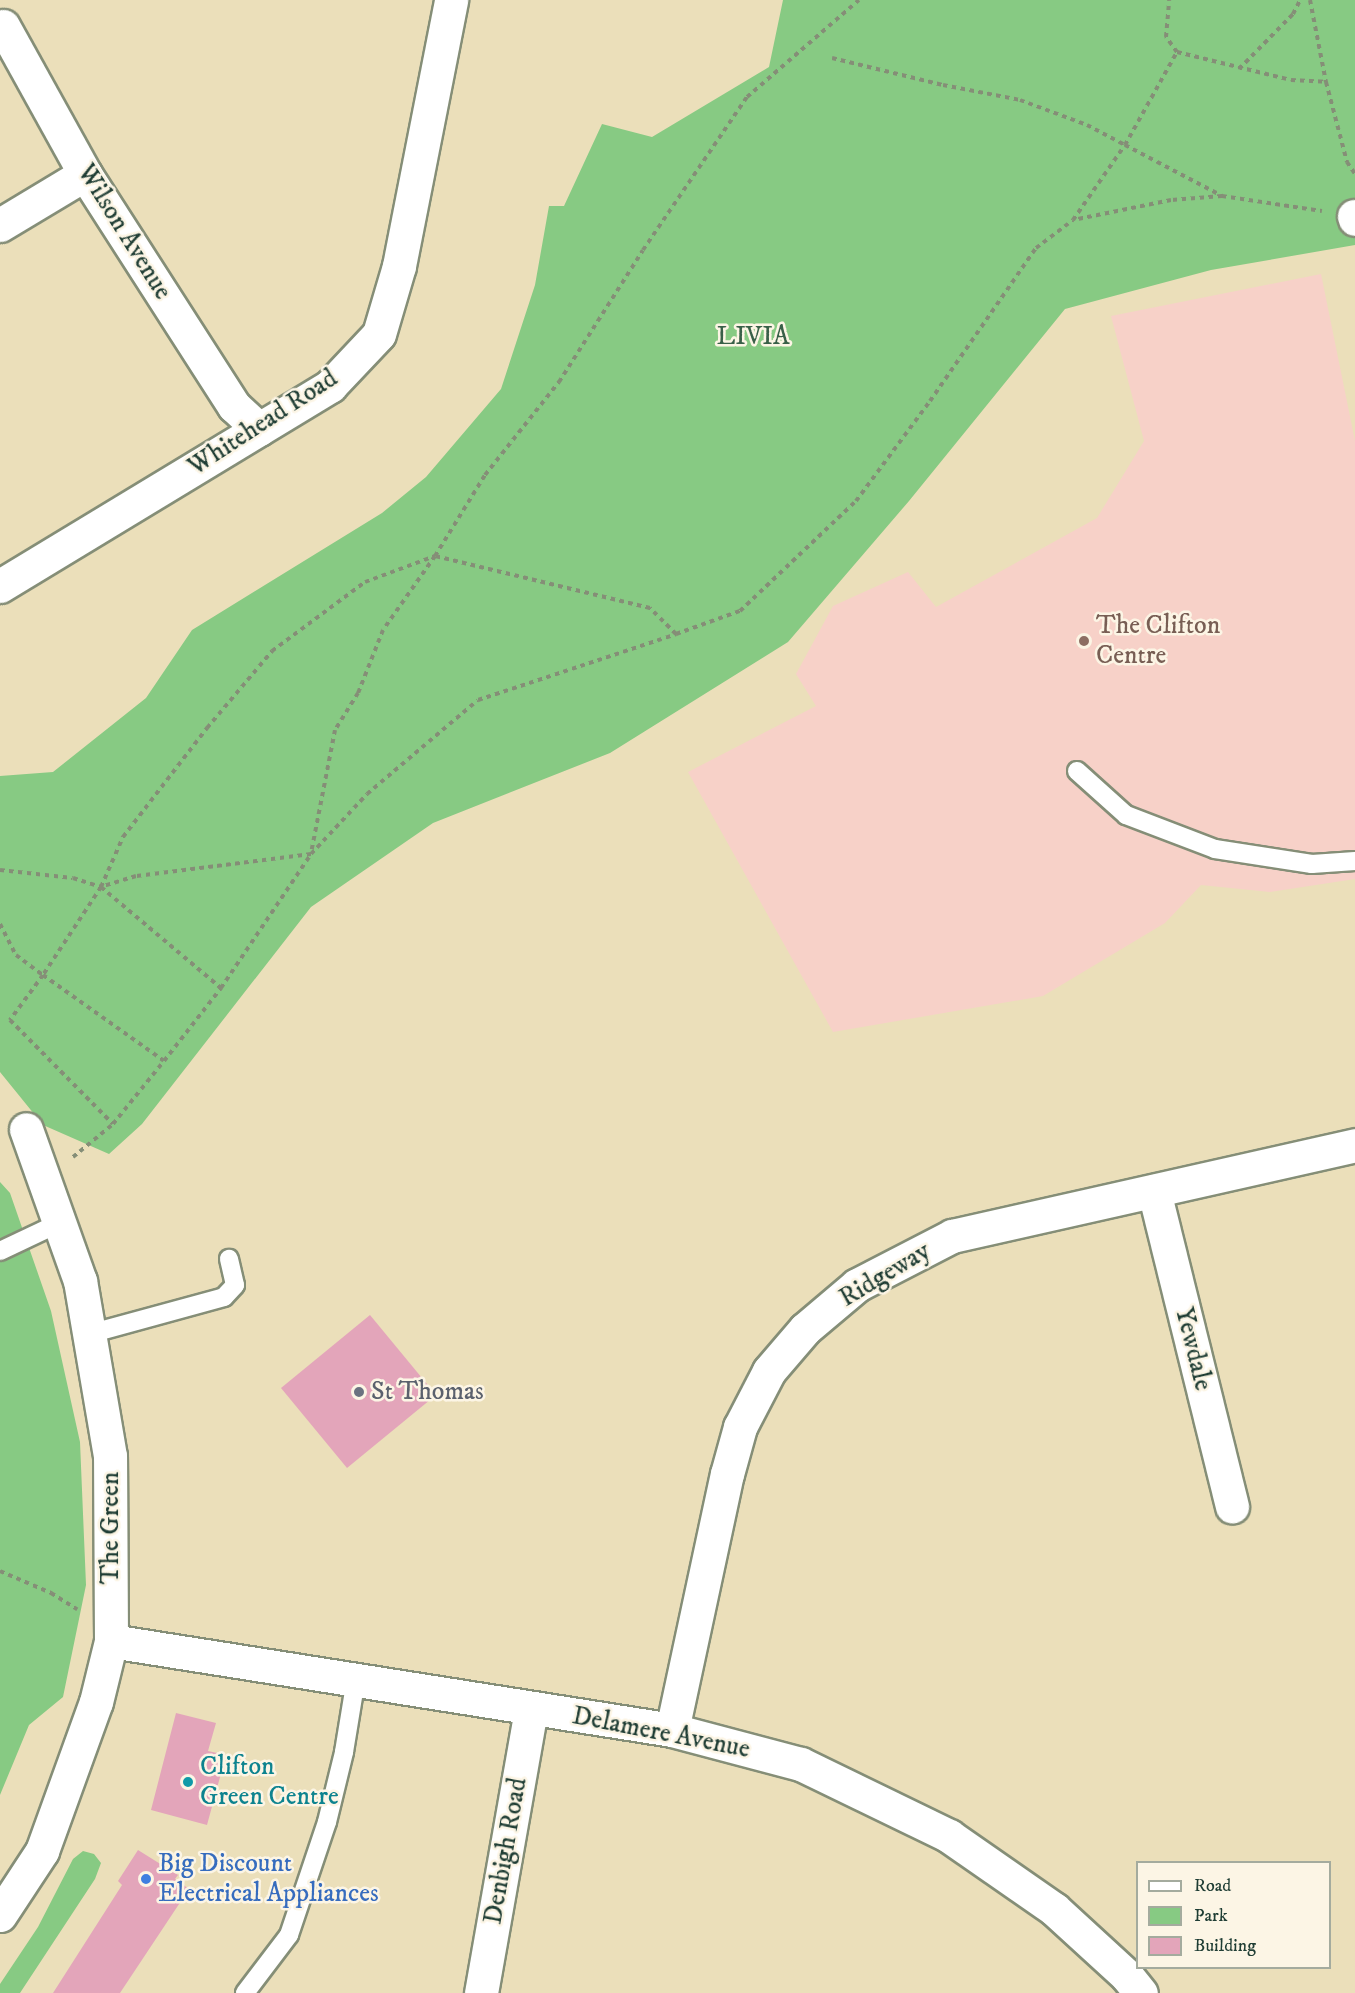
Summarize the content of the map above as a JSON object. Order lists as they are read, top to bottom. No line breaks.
{"streets":{"street":["Wilson Avenue","Whitehead Road","Ridgeway","Yewdale","The Green","Delamere Avenue","Denbigh Road"]},"crossings":[["Wilson Avenue","Whitehead Road"],["Ridgeway","Yewdale"],["Ridgeway","Delamere Avenue"],["The Green","Delamere Avenue"],["Delamere Avenue","Denbigh Road"]],"parks":["LIVIA"],"places":["The Clifton Centre","St Thomas","Clifton Green Centre","Big Discount Electrical Appliances"],"legend":["Road","Park","Building"]}
